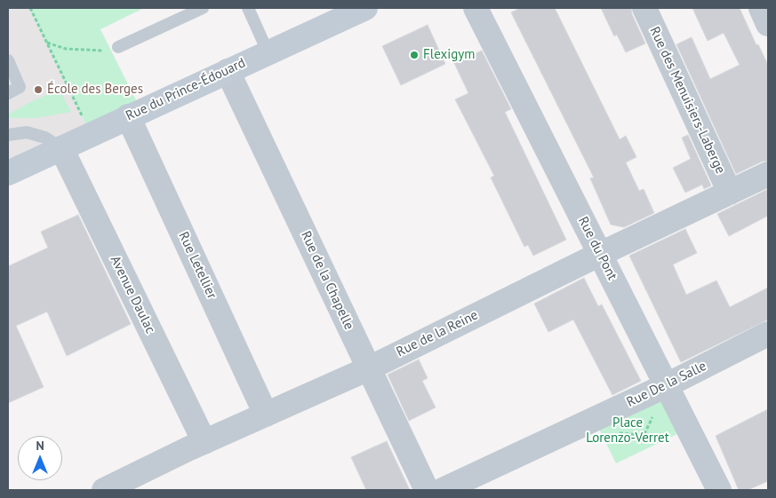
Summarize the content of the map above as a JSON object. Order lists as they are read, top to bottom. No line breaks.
{"streets":{"street":["Rue du Prince-Édouard","Rue des Menuisiers-Laberge","Rue du Pont","Rue Letellier","Rue de la Chapelle","Avenue Daulac","Rue de la Reine","Rue De la Salle"]},"crossings":[["Rue du Prince-Édouard","Rue Letellier"],["Rue du Prince-Édouard","Rue de la Chapelle"],["Rue du Prince-Édouard","Avenue Daulac"],["Rue des Menuisiers-Laberge","Rue de la Reine"],["Rue du Pont","Rue de la Reine"],["Rue du Pont","Rue De la Salle"],["Rue Letellier","Rue de la Reine"],["Rue de la Chapelle","Rue de la Reine"],["Avenue Daulac","Rue de la Reine"]],"parks":["Place Lorenzo-Verret"],"places":["Flexigym","École des Berges"],"north":"top"}
